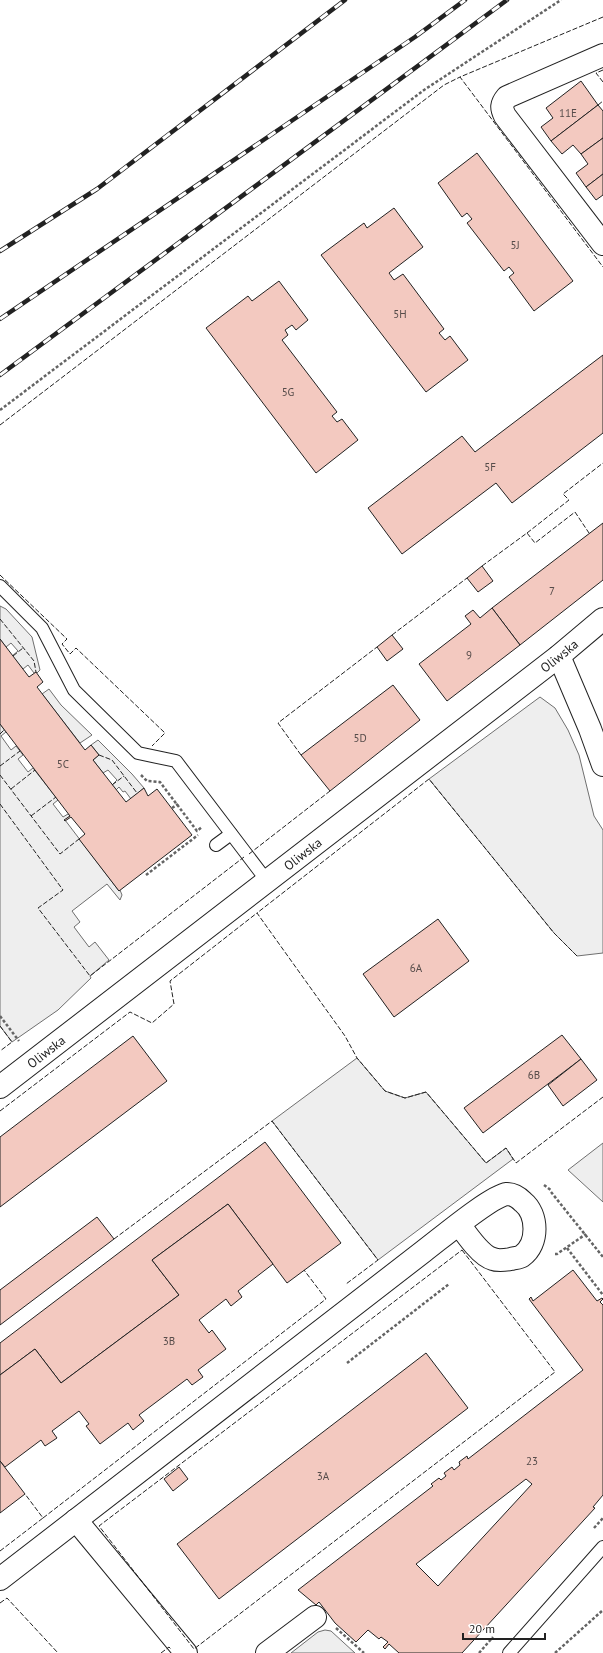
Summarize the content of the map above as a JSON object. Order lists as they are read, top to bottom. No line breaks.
{"streets":{"street":["Oliwska"]},"house_numbers":["11E","5J","5H","5G","5F","7","9","5D","5C","6A","6B","3B","23","3A"],"scale_bar":"20 m"}
